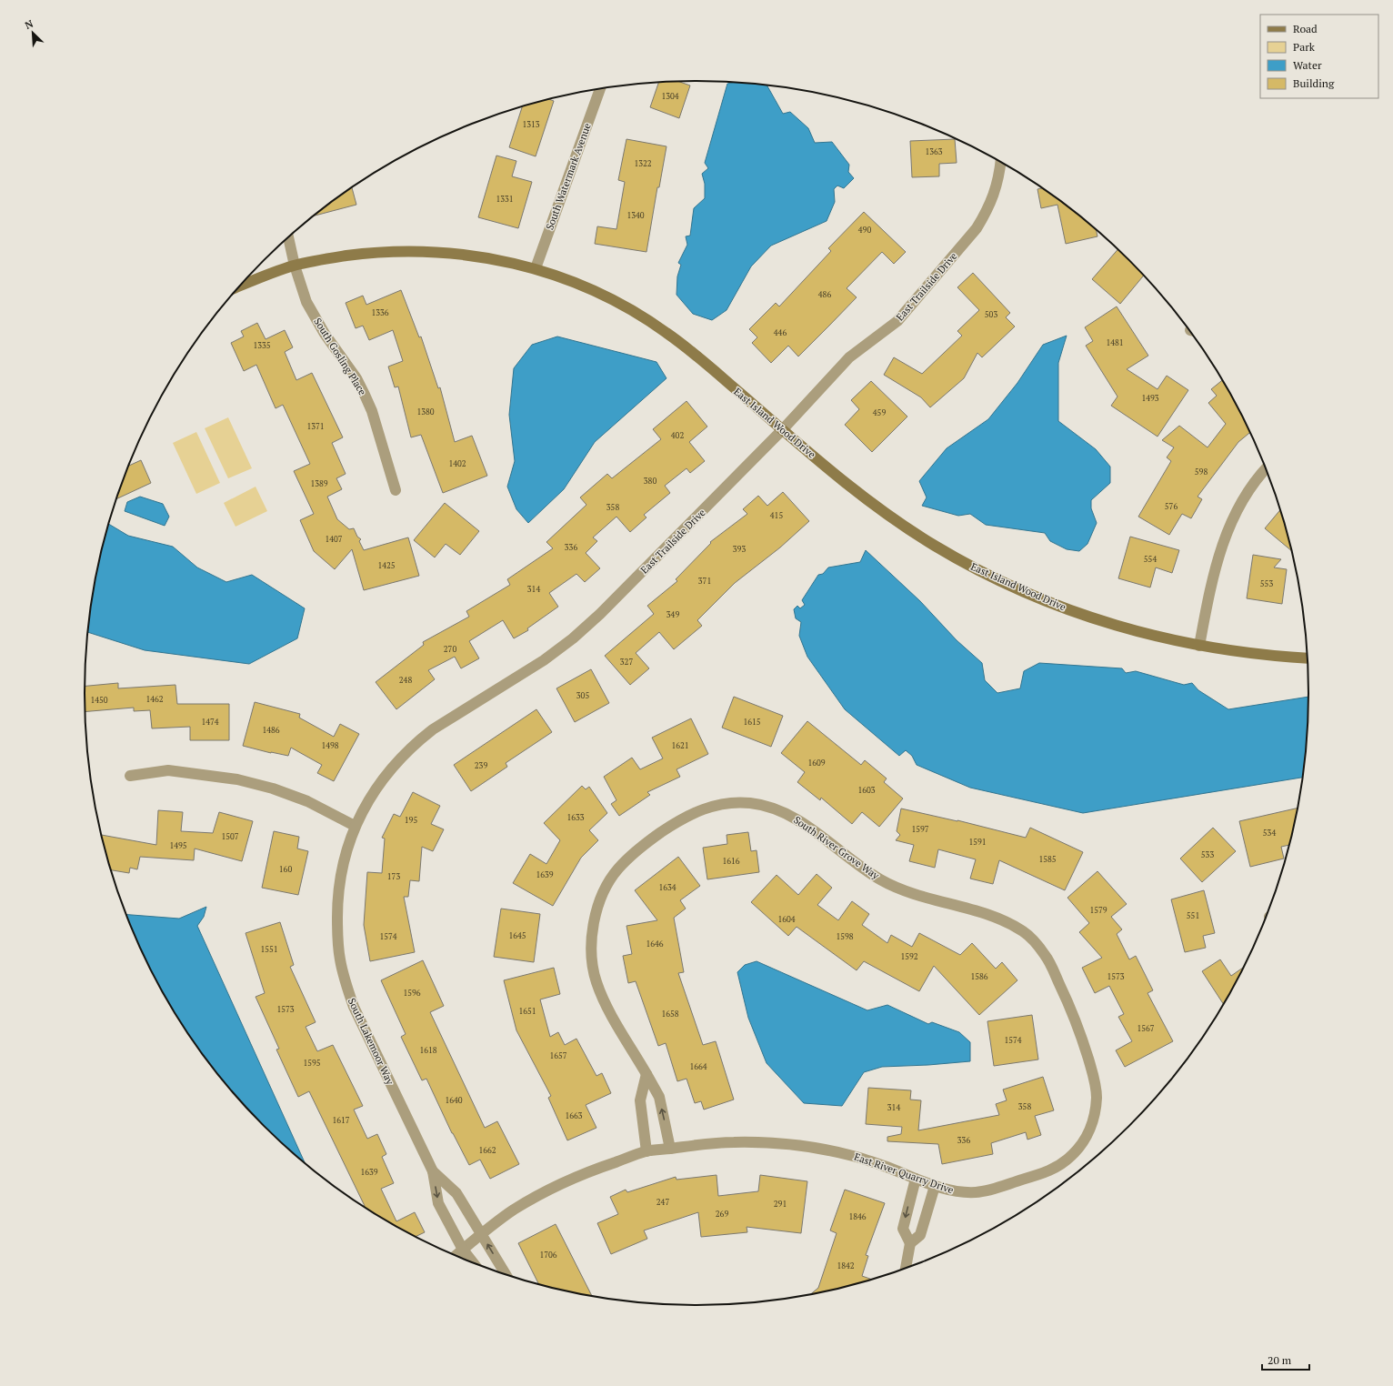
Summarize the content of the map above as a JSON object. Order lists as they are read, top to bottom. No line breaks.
{"streets":{"street":["South Watermark Avenue","East Trailside Drive","South Gosling Place","East Island Wood Drive","South River Grove Way","South Lakemoor Way","East River Quarry Drive"]},"crossings":[["South Watermark Avenue","East Island Wood Drive"],["East Trailside Drive","East Island Wood Drive"],["East Trailside Drive","South Lakemoor Way"],["South Gosling Place","East Island Wood Drive"],["South River Grove Way","East River Quarry Drive"],["South Lakemoor Way","East River Quarry Drive"]],"house_numbers":["1304","1313","1363","1322","1331","1340","490","486","1336","503","446","1481","1335","1493","1380","459","1371","402","1402","598","380","1389","576","358","415","1407","336","393","554","1425","371","553","314","349","270","327","248","305","1462","1450","1474","1615","1486","1498","1621","1609","239","1603","1633","195","1597","534","1507","1591","1495","533","1585","1616","160","1639","173","1634","1579","551","1604","1645","1574","1598","1646","1551","1592","1586","1573","1596","1573","1651","1658","1567","1574","1618","1657","1595","1664","1640","358","314","1663","1617","336","1662","1639","247","291","269","1846","1706","1842"],"legend":["Road","Park","Water","Building"],"scale_bar":"20 m","north":"top left"}
